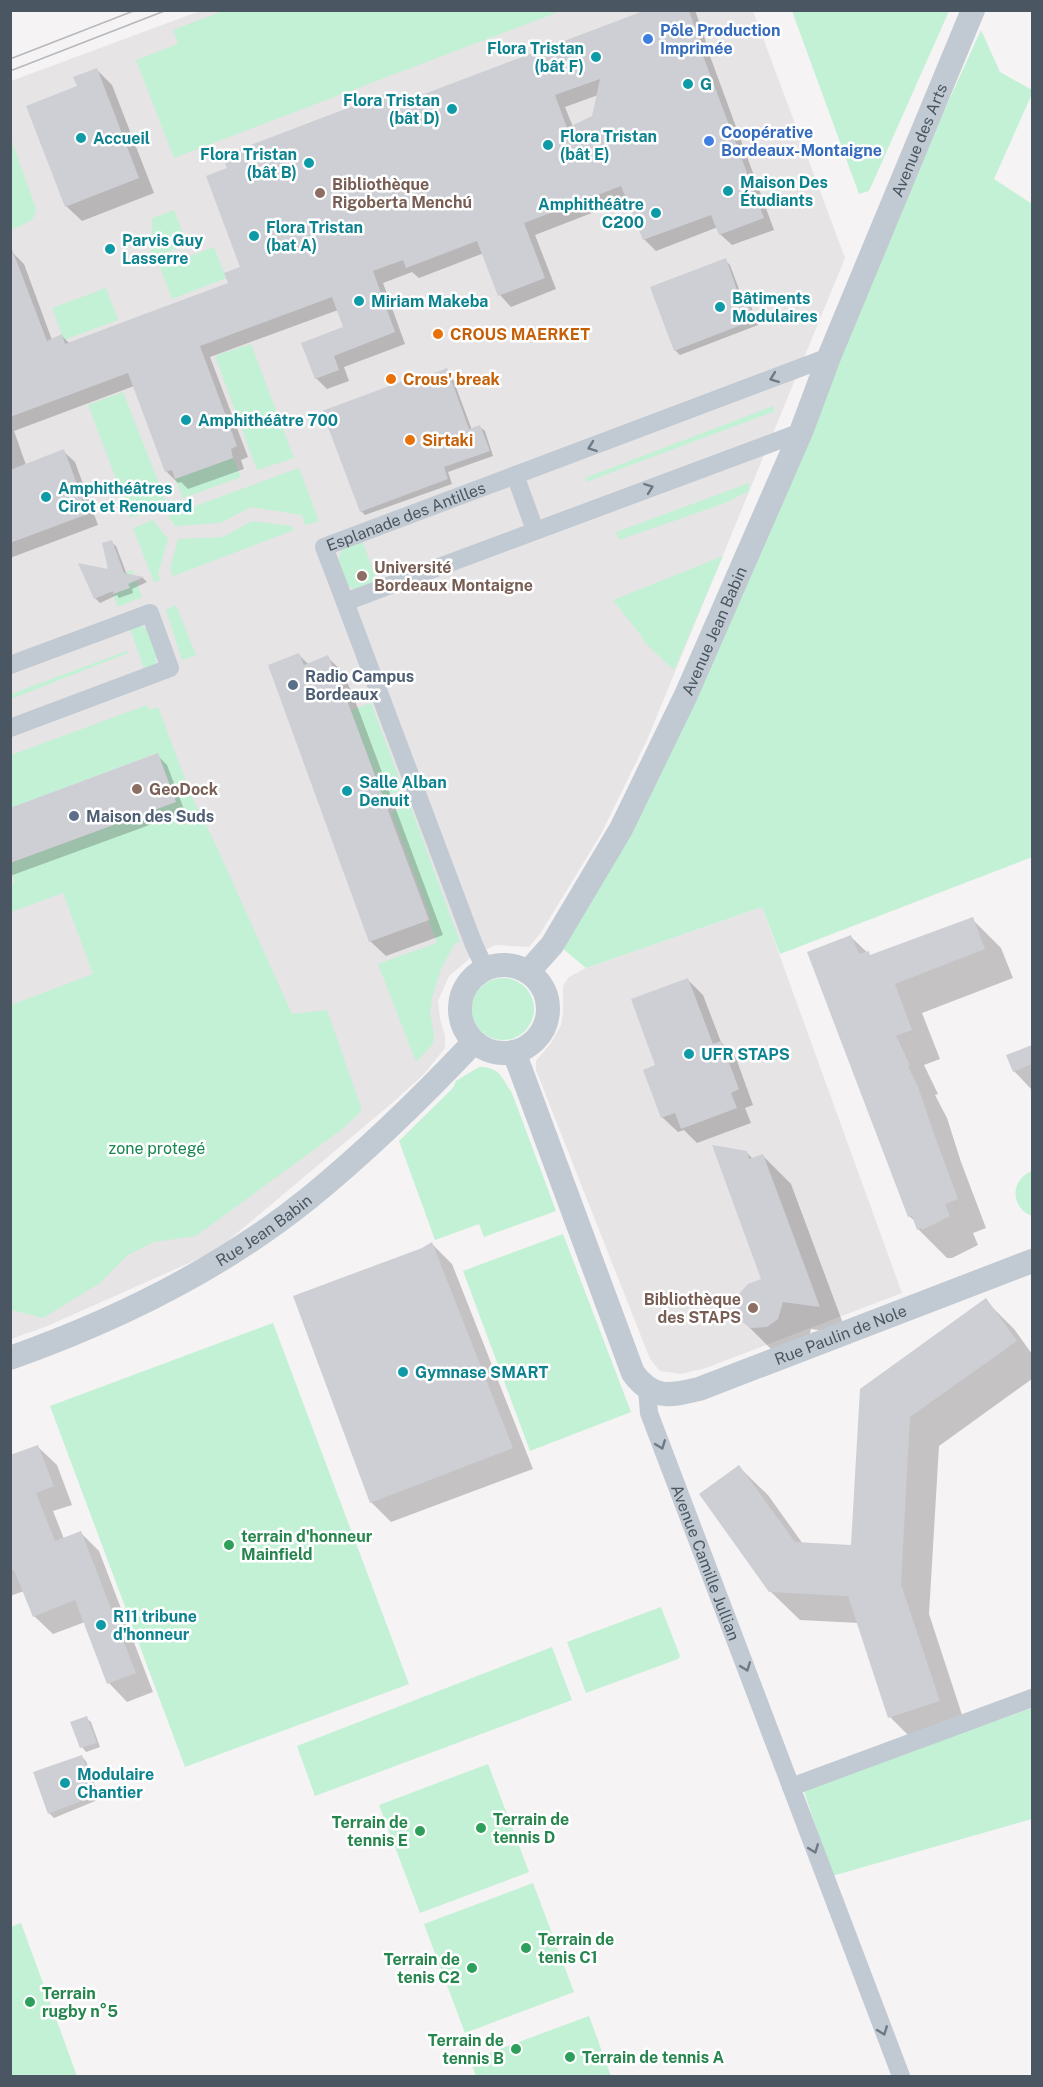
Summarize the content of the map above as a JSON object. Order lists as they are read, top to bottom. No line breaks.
{"streets":{"street":["Avenue des Arts","Esplanade des Antilles","Avenue Jean Babin","Rue Jean Babin","Rue Paulin de Nole","Avenue Camille Jullian"]},"crossings":[["Avenue des Arts","Avenue Jean Babin"],["Esplanade des Antilles","Avenue Jean Babin"],["Avenue Jean Babin","Rue Jean Babin"],["Avenue Jean Babin","Avenue Camille Jullian"],["Rue Jean Babin","Avenue Camille Jullian"],["Rue Paulin de Nole","Avenue Camille Jullian"]],"one_way":["Avenue Camille Jullian"],"parks":["zone protegé"],"places":["Pôle Production Imprimée","Flora Tristan (bât F)","G","Flora Tristan (bât D)","Accueil","Coopérative Bordeaux-Montaigne","Flora Tristan (bât E)","Flora Tristan (bât B)","Maison Des Étudiants","Bibliothèque Rigoberta Menchú","Amphithéâtre C200","Flora Tristan (bat A)","Parvis Guy Lasserre","Miriam Makeba","Bâtiments Modulaires","CROUS MAERKET","Crous' break","Amphithéâtre 700","Sirtaki","Amphithéâtres Cirot et Renouard","Université Bordeaux Montaigne","Radio Campus Bordeaux","GeoDock","Salle Alban Denuit","Maison des Suds","UFR STAPS","Bibliothèque des STAPS","Gymnase SMART","terrain d'honneur Mainfield","R11 tribune d'honneur","Modulaire Chantier","Terrain de tennis D","Terrain de tennis E","Terrain de tenis C1","Terrain de tenis C2","Terrain rugby n°5","Terrain de tennis B","Terrain de tennis A"]}
